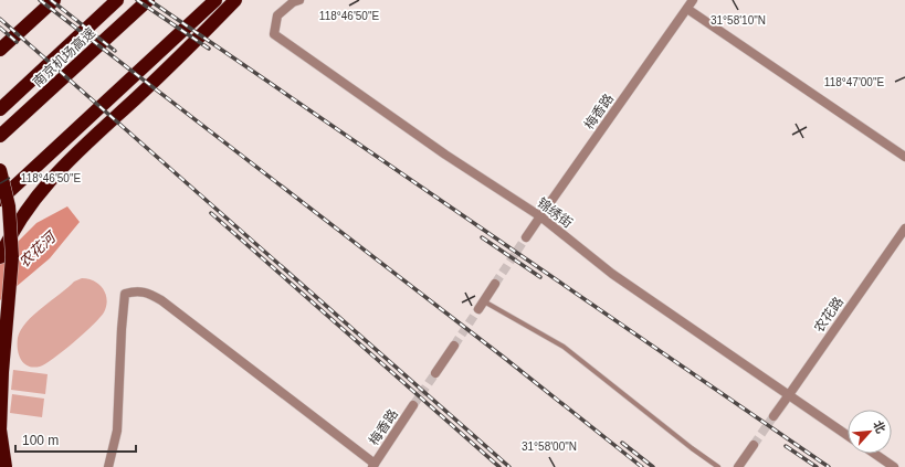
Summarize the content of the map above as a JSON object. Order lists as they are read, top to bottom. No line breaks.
{"streets":{"highway":["南京机场高速"],"street":["梅香路","锦绣街","农花路"]},"crossings":[["梅香路","锦绣街"],["锦绣街","农花路"]],"water":["农花河"],"scale_bar":"100 m","north":"top right","coordinates":["118°46'50\"E","31°58'10\"N","118°47'00\"E","31°58'00\"N"]}
